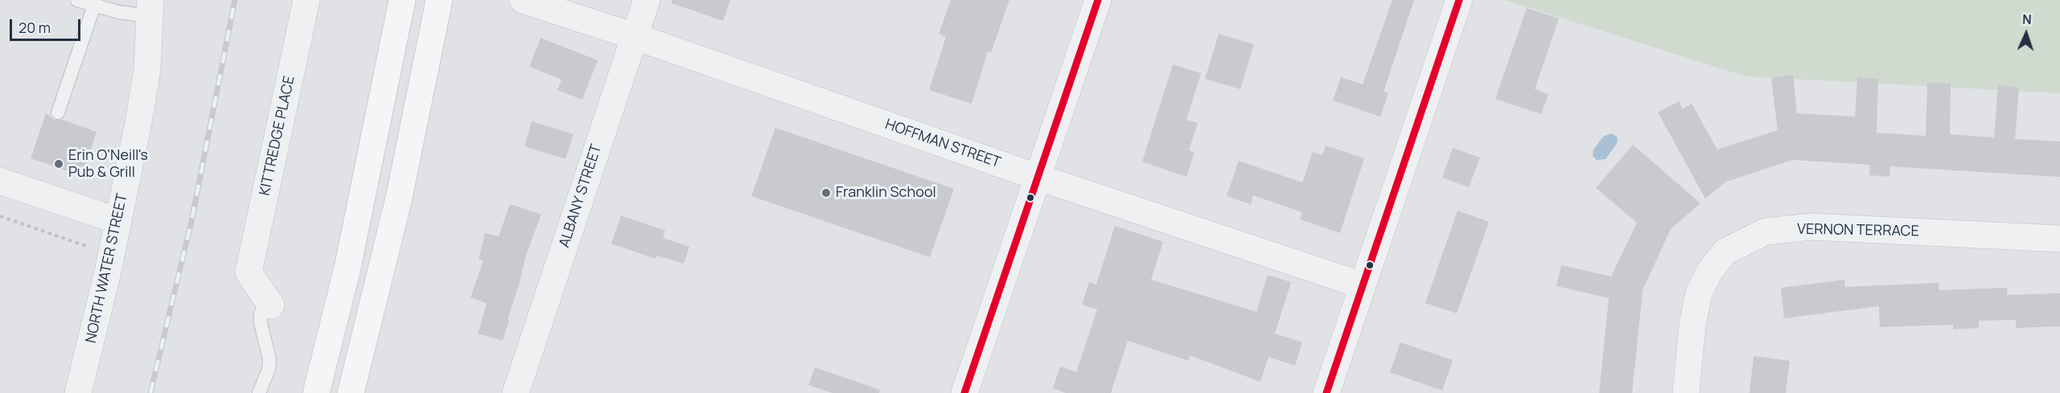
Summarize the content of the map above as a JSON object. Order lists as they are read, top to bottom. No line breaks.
{"streets":{"street":["KITTREDGE PLACE","HOFFMAN STREET","ALBANY STREET","VERNON TERRACE","NORTH WATER STREET"]},"crossings":[["HOFFMAN STREET","ALBANY STREET"]],"places":["Erin O'Neill's Pub & Grill","Franklin School"],"scale_bar":"20 m","north":"top"}
